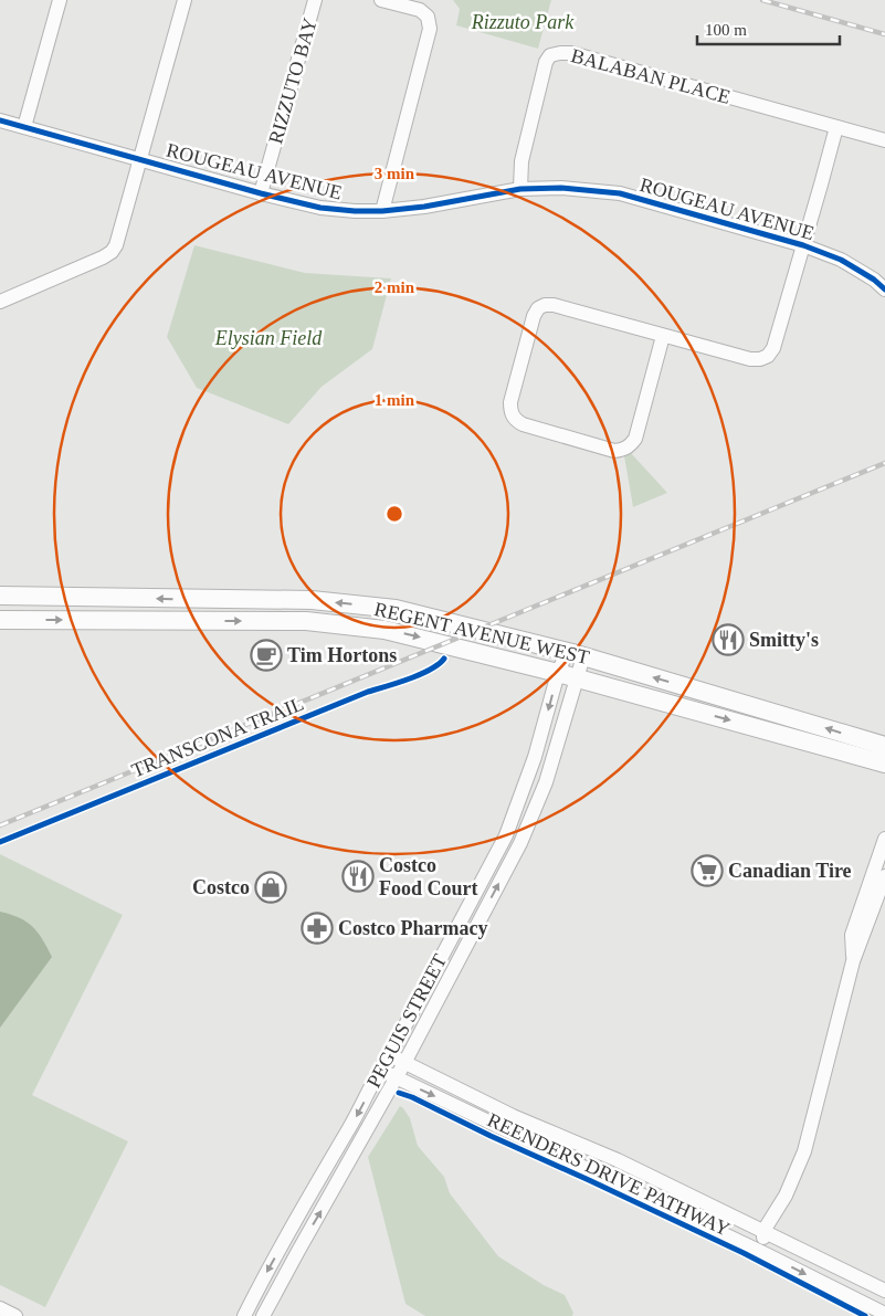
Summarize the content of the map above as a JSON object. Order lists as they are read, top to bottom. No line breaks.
{"streets":{"main road":["REGENT AVENUE WEST"],"street":["BALABAN PLACE","RIZZUTO BAY","ROUGEAU AVENUE","PEGUIS STREET"],"cycle path":["TRANSCONA TRAIL","REENDERS DRIVE PATHWAY"]},"crossings":[["BALABAN PLACE","ROUGEAU AVENUE"],["RIZZUTO BAY","ROUGEAU AVENUE"],["REGENT AVENUE WEST","PEGUIS STREET"]],"parks":["Rizzuto Park","Elysian Field"],"places":{"restaurant":["Smitty's","Costco Food Court"],"cafe":["Tim Hortons"],"supermarket":["Canadian Tire"],"shop":["Costco"],"pharmacy":["Costco Pharmacy"]},"scale_bar":"100 m","rings":["3 min","2 min","1 min"]}
